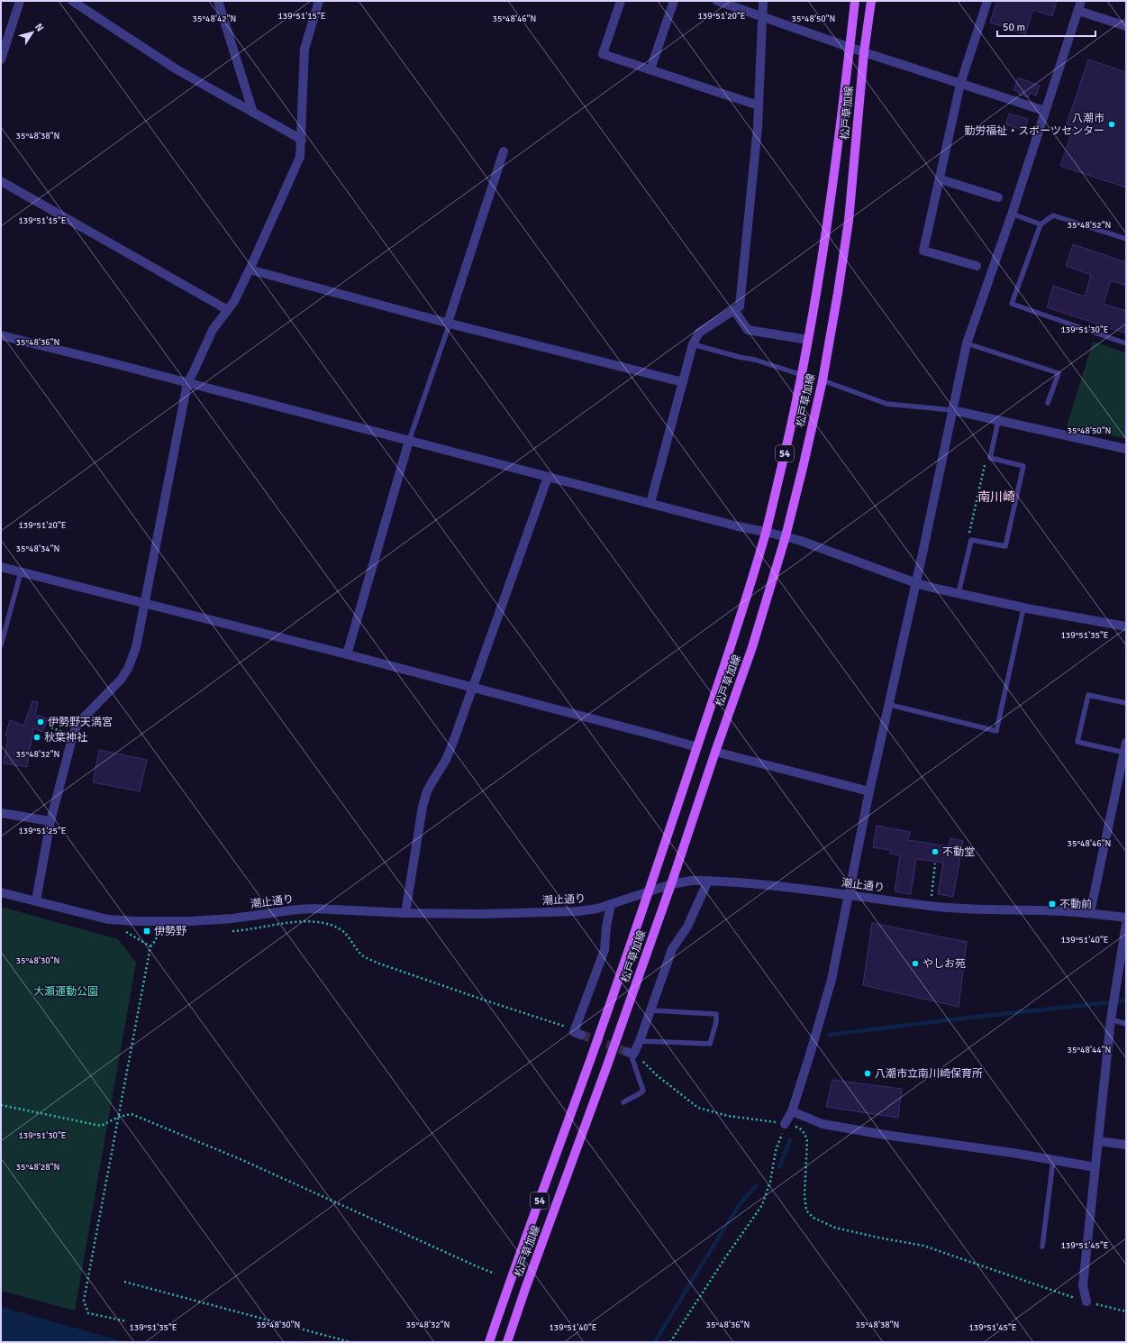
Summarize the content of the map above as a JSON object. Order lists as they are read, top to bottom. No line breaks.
{"streets":{"main road":["松戸草加線","54"],"street":["潮止通り"]},"crossings":[["松戸草加線","潮止通り"]],"districts":["南川崎"],"parks":["大瀬運動公園"],"places":{"other":["八潮市 勤労福祉・スポーツセンター","伊勢野天満宮","秋葉神社","不動堂","やしお苑","八潮市立南川崎保育所"],"transit":["不動前","伊勢野"]},"scale_bar":"50 m","north":"top right","coordinates":["139°51'15\"E","139°51'20\"E","35°48'42\"N","35°48'46\"N","35°48'50\"N","35°48'38\"N","35°48'52\"N","139°51'30\"E","35°48'36\"N","35°48'34\"N","139°51'35\"E","35°48'32\"N","139°51'25\"E","139°51'40\"E","35°48'30\"N","35°48'44\"N","35°48'28\"N","139°51'45\"E"]}
